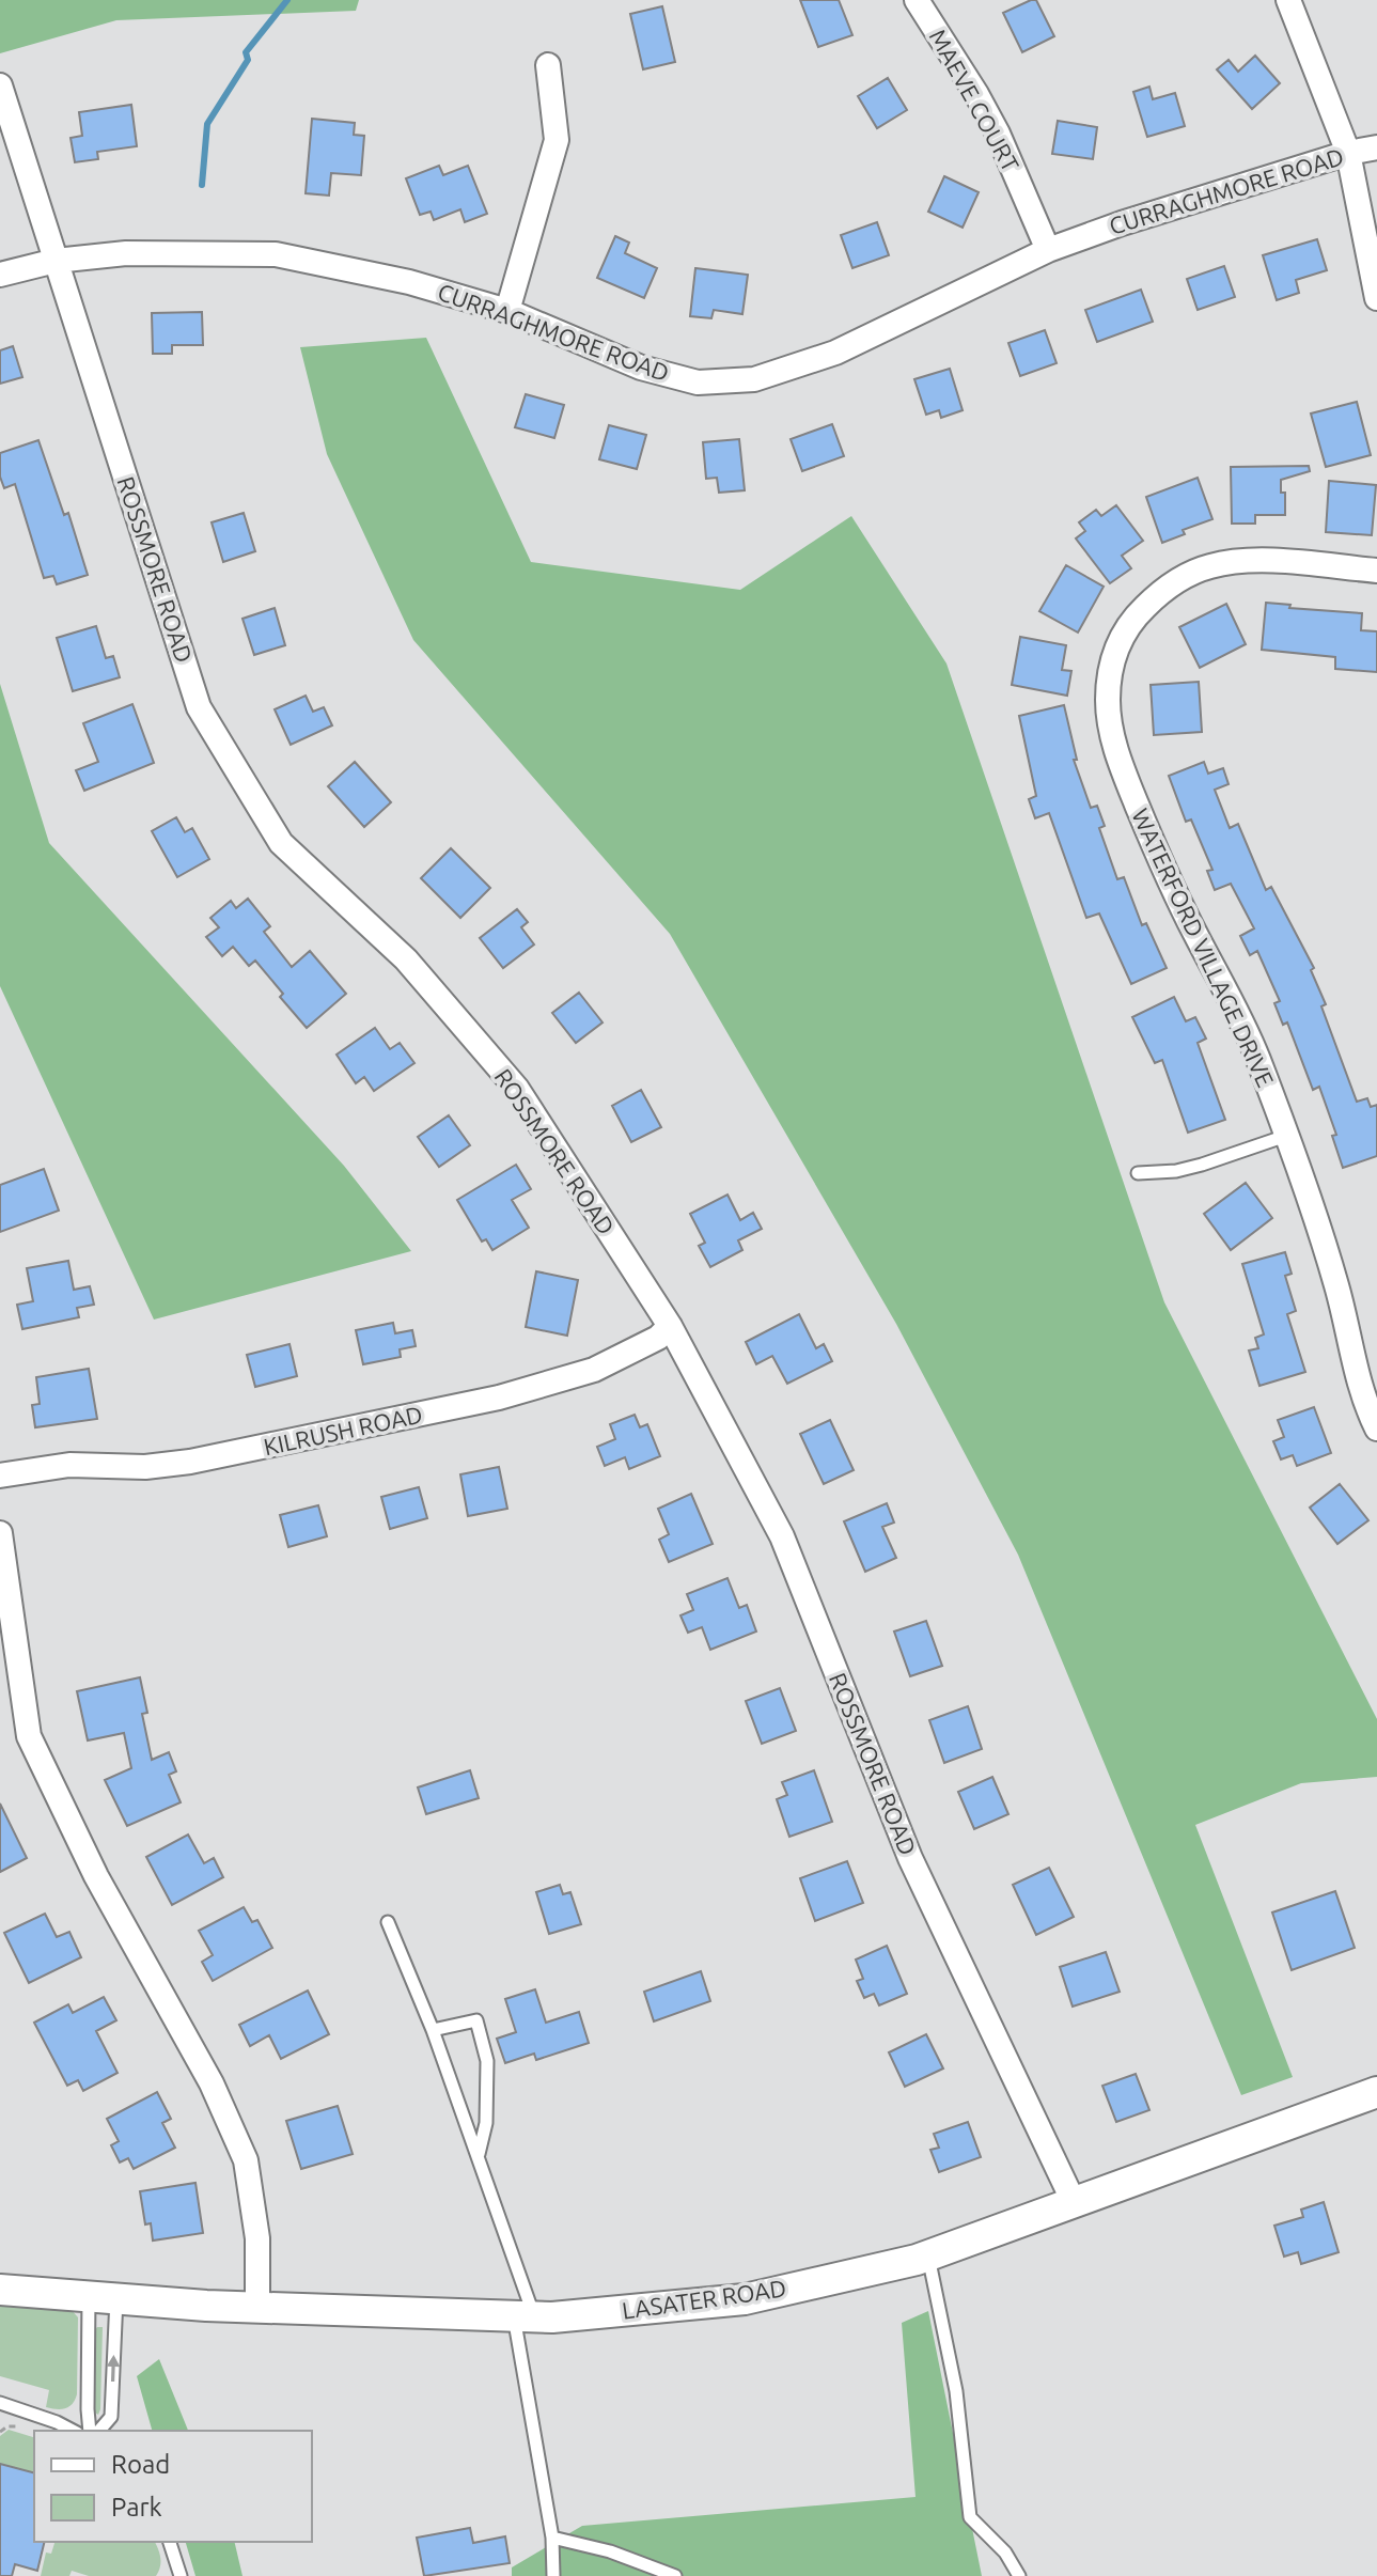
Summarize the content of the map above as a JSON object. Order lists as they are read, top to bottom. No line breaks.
{"streets":{"street":["MAEVE COURT","CURRAGHMORE ROAD","ROSSMORE ROAD","WATERFORD VILLAGE DRIVE","KILRUSH ROAD","LASATER ROAD"]},"crossings":[["MAEVE COURT","CURRAGHMORE ROAD"],["CURRAGHMORE ROAD","ROSSMORE ROAD"],["ROSSMORE ROAD","KILRUSH ROAD"],["ROSSMORE ROAD","LASATER ROAD"]],"legend":["Road","Park"]}
